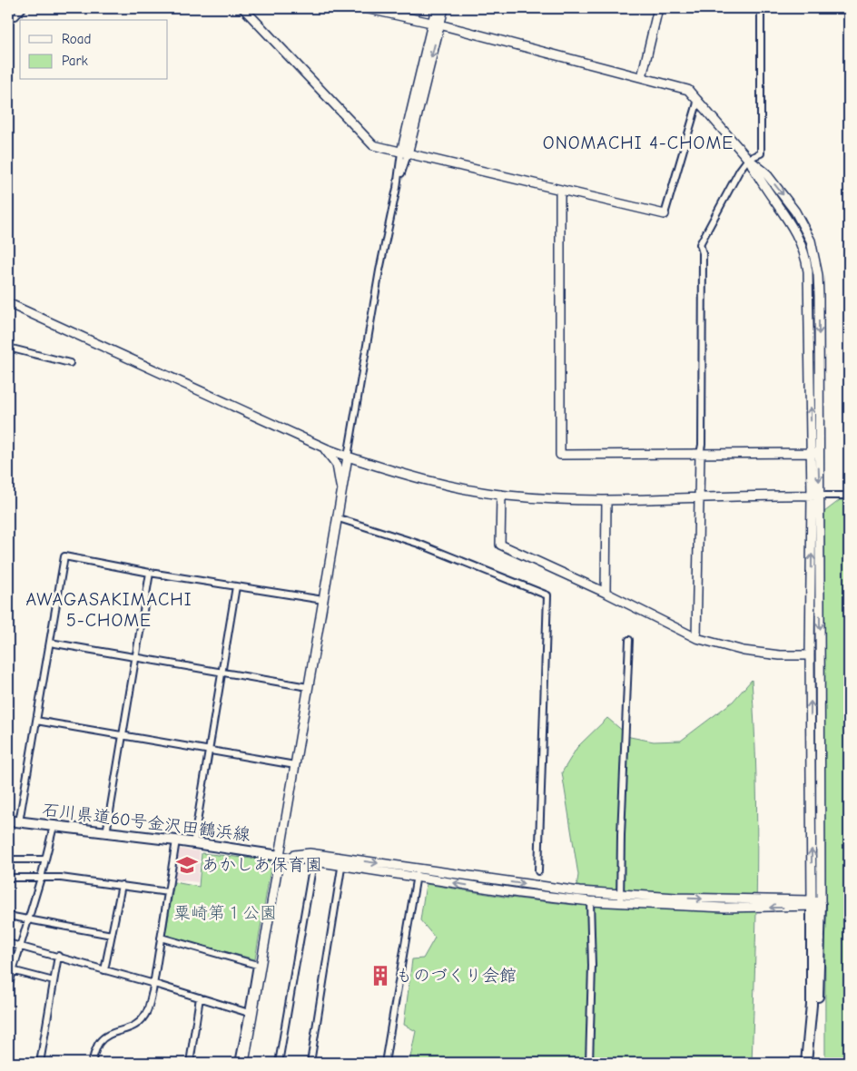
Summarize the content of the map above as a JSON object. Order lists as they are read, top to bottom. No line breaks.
{"streets":{"main road":["石川県道60号金沢田鶴浜線"]},"districts":["ONOMACHI 4-CHOME","AWAGASAKIMACHI 5-CHOME"],"parks":["粟崎第１公園"],"places":{"school or university":["あかしあ保育園"],"building":["ものづくり会館"]},"legend":["Road","Park"]}
